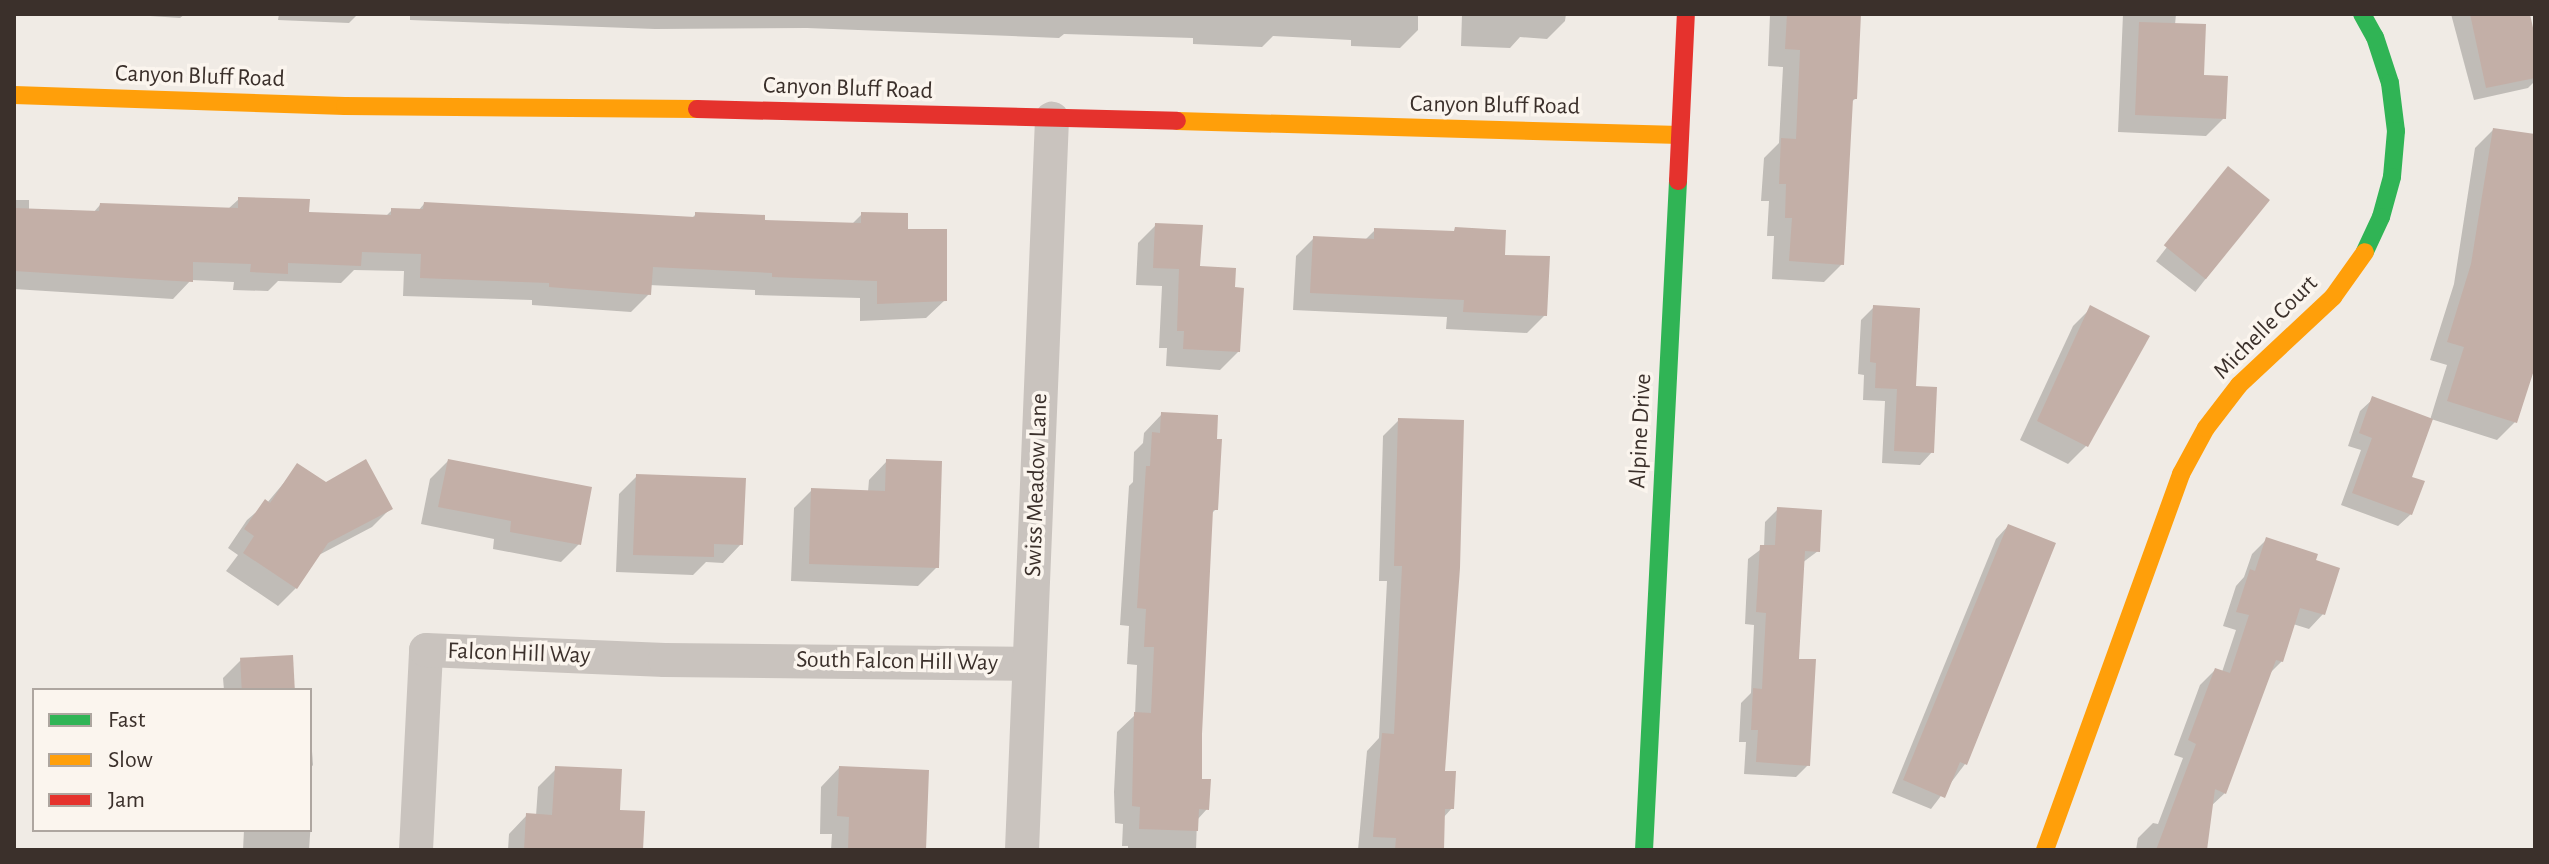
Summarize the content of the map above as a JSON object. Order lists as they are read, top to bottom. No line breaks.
{"streets":{"street":["Canyon Bluff Road","Michelle Court","Alpine Drive","Swiss Meadow Lane","Falcon Hill Way","South Falcon Hill Way"]},"crossings":[["Canyon Bluff Road","Alpine Drive"],["Canyon Bluff Road","Swiss Meadow Lane"],["Swiss Meadow Lane","South Falcon Hill Way"],["Falcon Hill Way","South Falcon Hill Way"]],"legend":["Fast","Slow","Jam"]}
